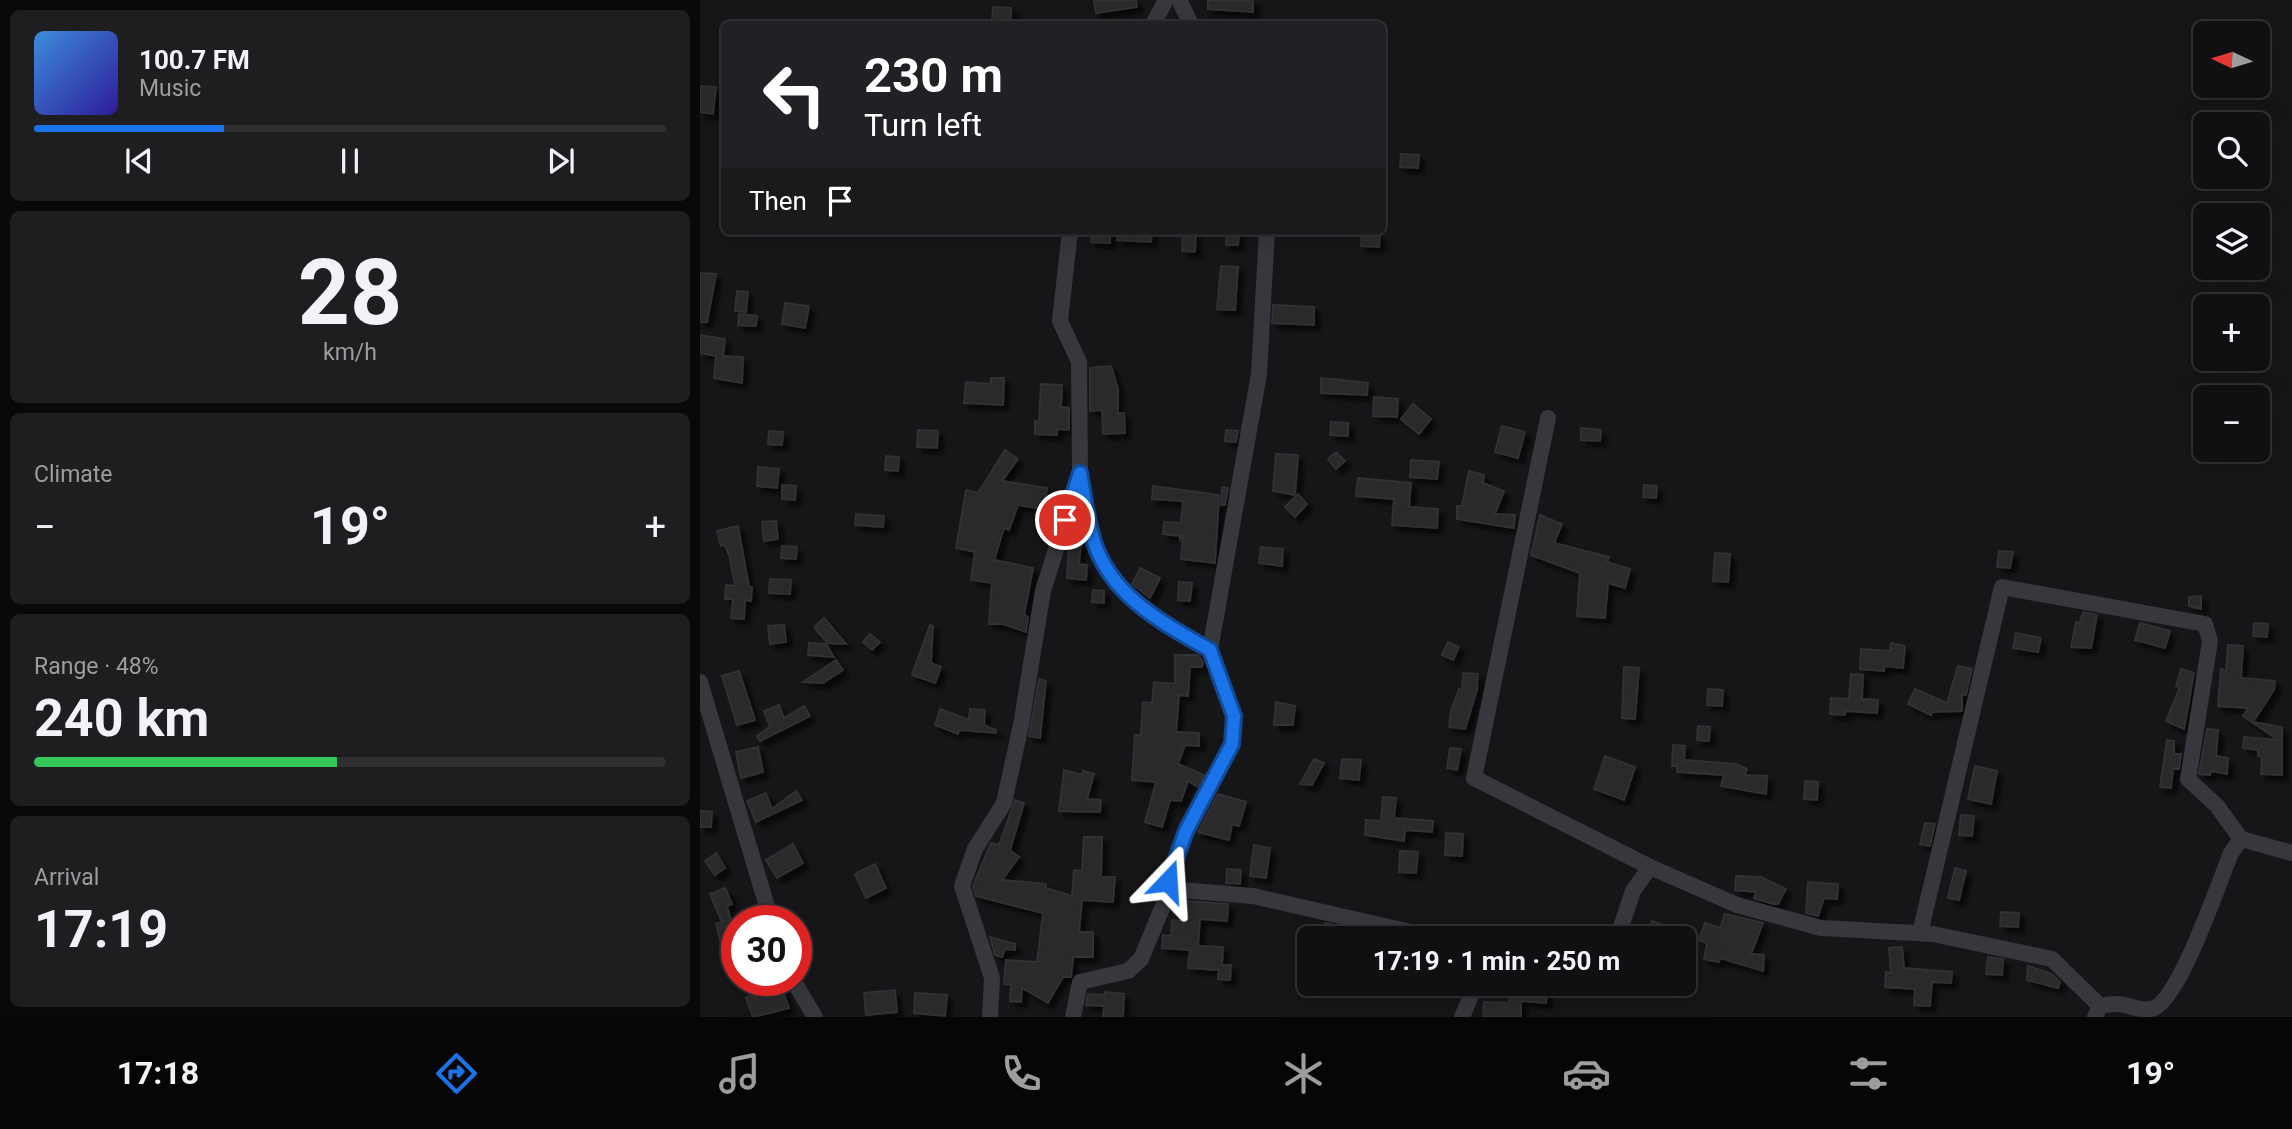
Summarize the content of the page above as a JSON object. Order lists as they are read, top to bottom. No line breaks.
{"north":"left","page":{"map_buttons":["+","−"],"turn":["230 m","Turn left"],"song":["100.7 FM","Music"],"then":"Then","tile":[["28","km/h"],"Climate",["Range · 48%","240 km"],["Arrival","17:19"]],"heat":["−","19°","+"],"limit":"30","trip":"17:19 · 1 min · 250 m","tabs":["17:18","19°"]}}
